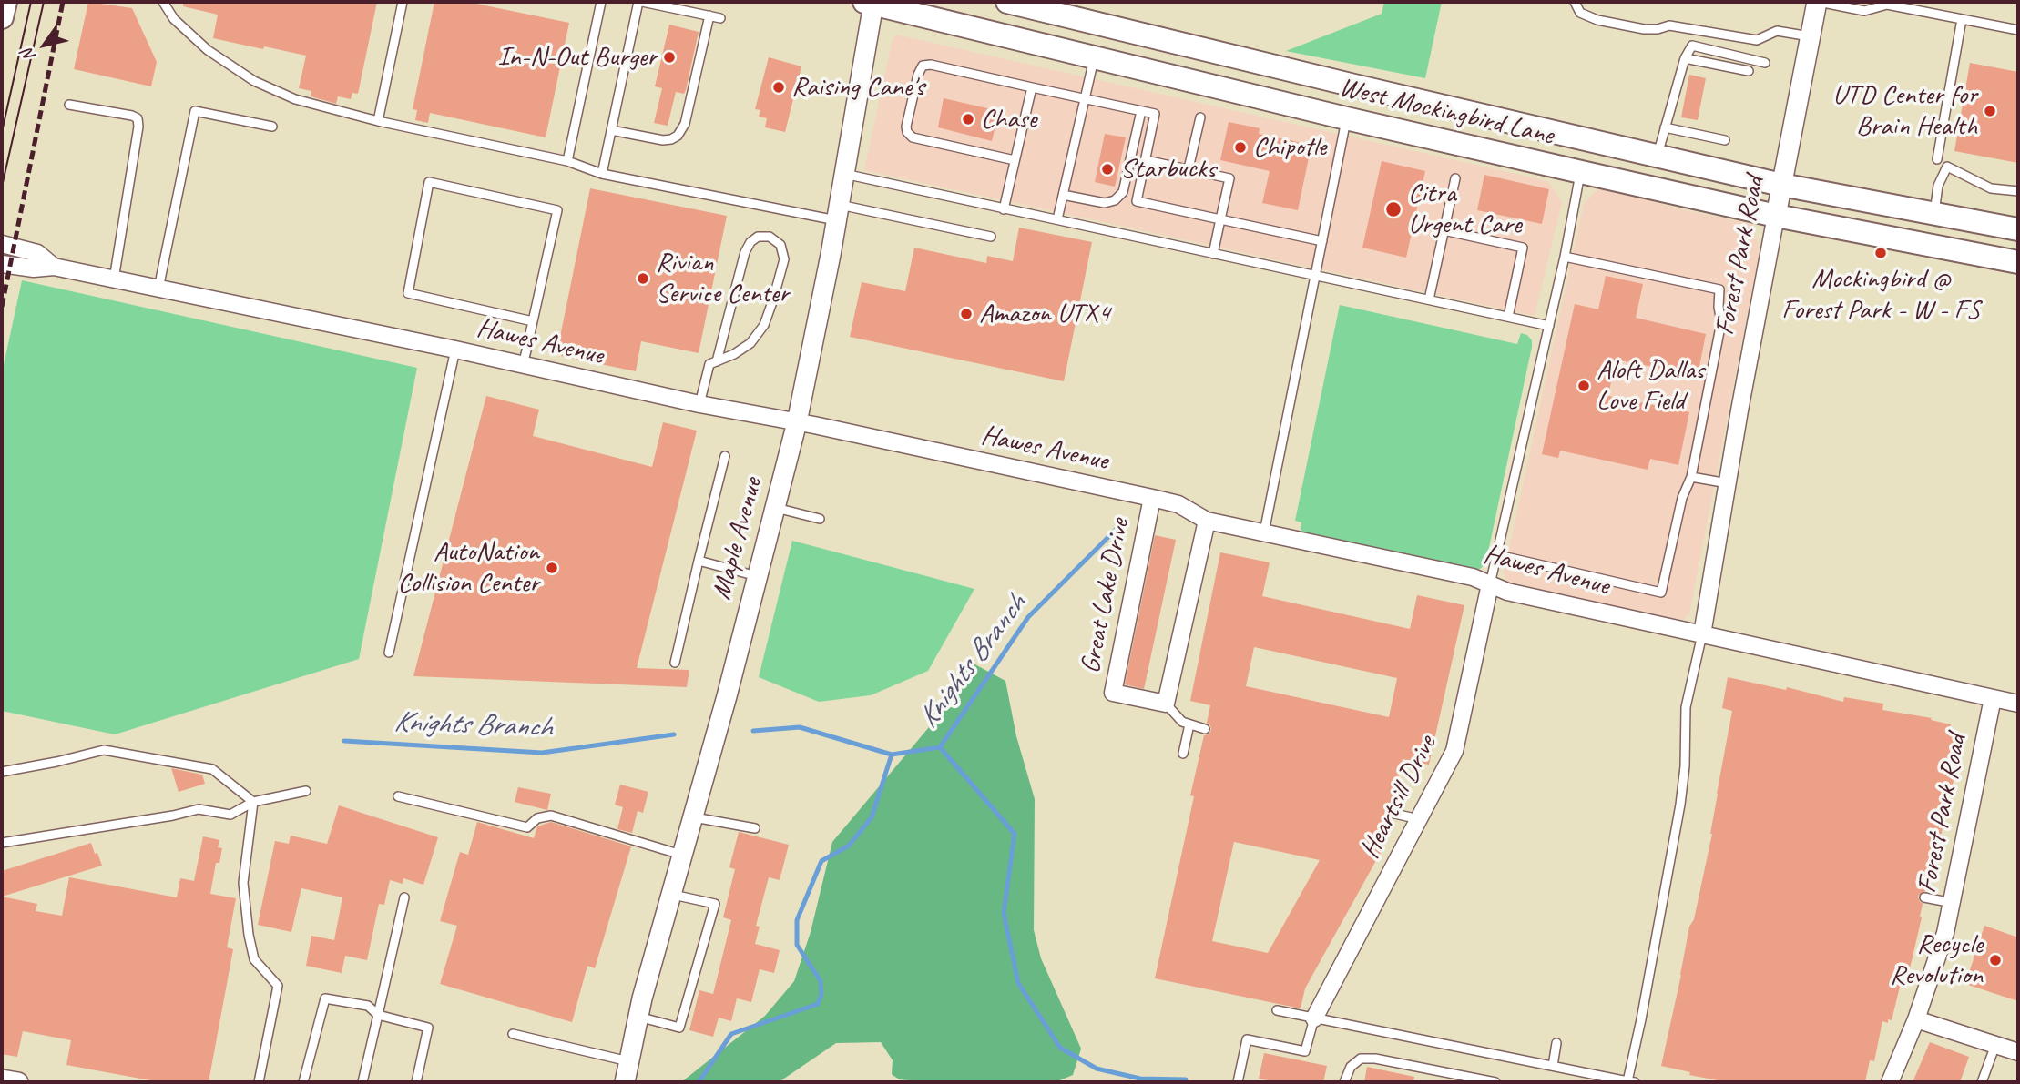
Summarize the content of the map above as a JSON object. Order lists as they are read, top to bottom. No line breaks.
{"streets":{"main road":["West Mockingbird Lane"],"street":["Forest Park Road","Hawes Avenue","Maple Avenue","Great Lake Drive","Heartsill Drive"]},"crossings":[["West Mockingbird Lane","Forest Park Road"],["West Mockingbird Lane","Maple Avenue"],["Forest Park Road","Hawes Avenue"],["Hawes Avenue","Maple Avenue"],["Hawes Avenue","Great Lake Drive"],["Hawes Avenue","Heartsill Drive"]],"water":["Knights Branch"],"places":["In-N-Out Burger","Raising Cane's","UTD Center for Brain Health","Chase","Chipotle","Starbucks","Citra Urgent Care","Mockingbird @ Forest Park - W - FS","Rivian Service Center","Amazon UTX4","Aloft Dallas Love Field","AutoNation Collision Center","Recycle Revolution"],"north":"bottom left"}
